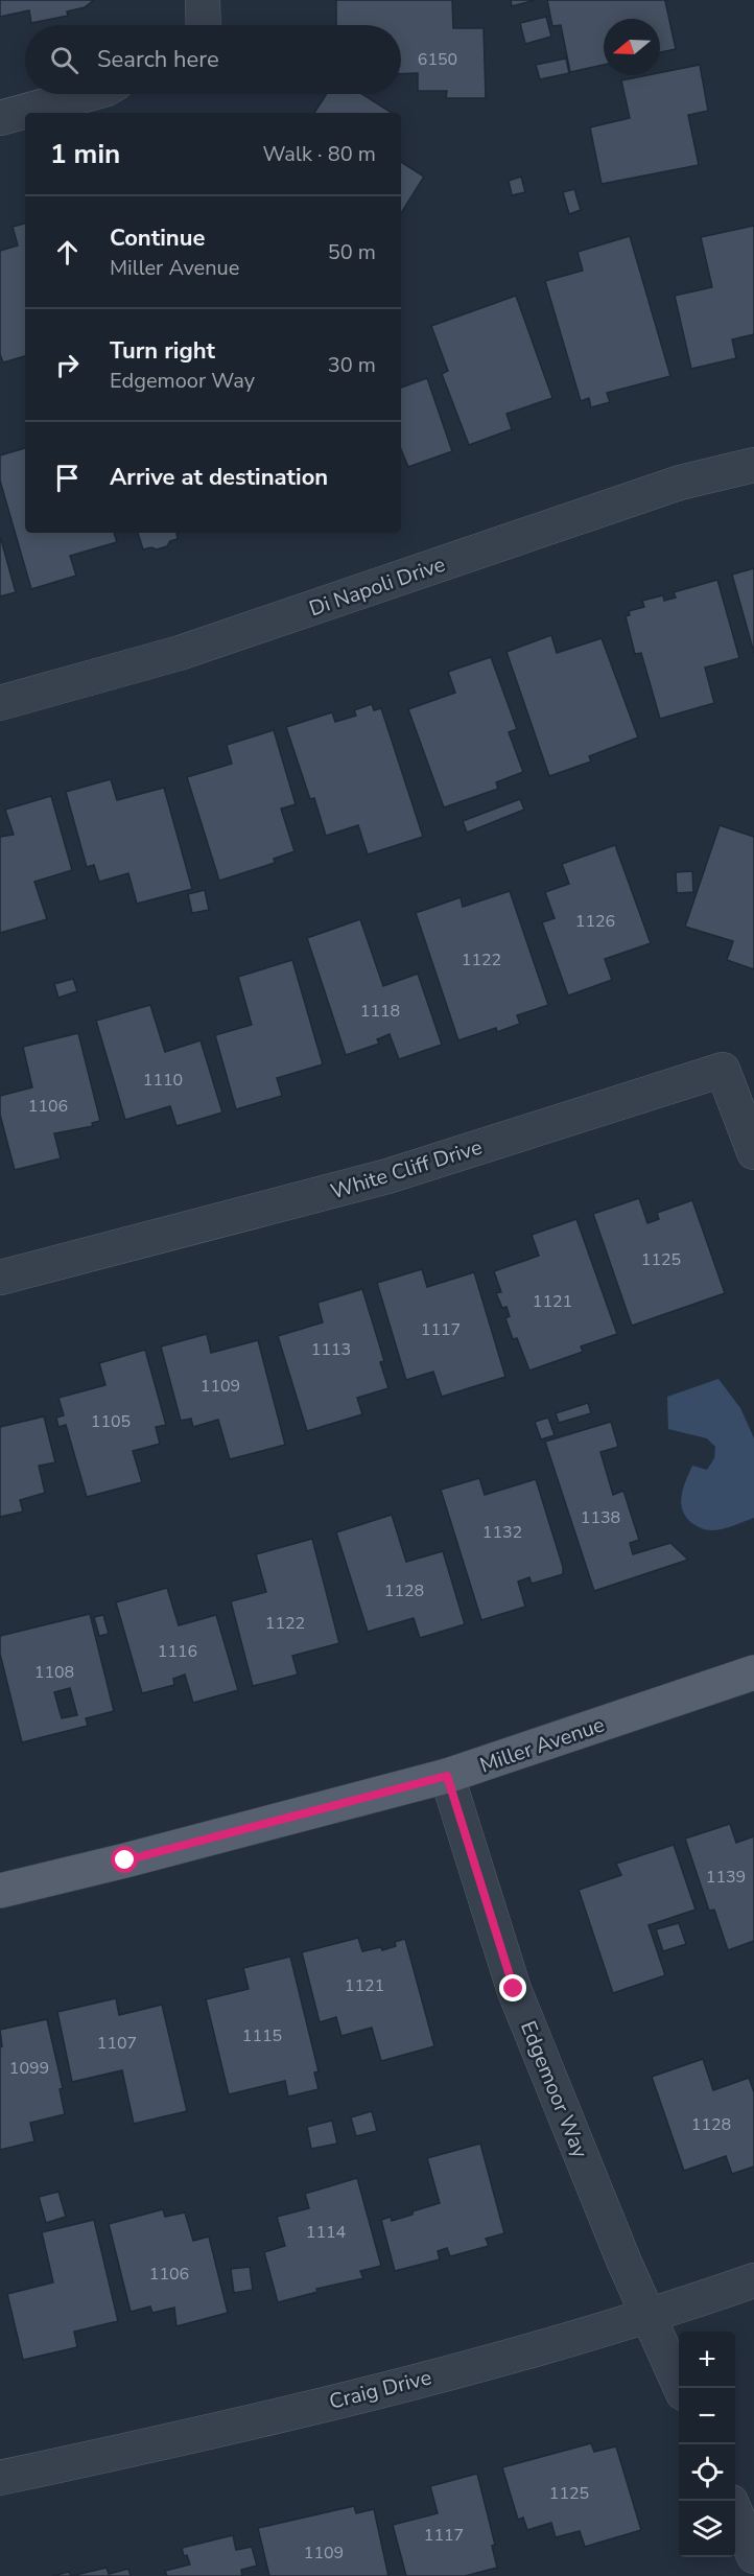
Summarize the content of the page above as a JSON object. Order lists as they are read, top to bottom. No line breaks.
{"streets":{"main road":["Miller Avenue"],"street":["Di Napoli Drive","White Cliff Drive","Edgemoor Way","Craig Drive"]},"crossings":[["Miller Avenue","Edgemoor Way"],["Edgemoor Way","Craig Drive"]],"house_numbers":["6150","1126","1122","1118","1110","1106","1125","1121","1117","1113","1109","1105","1138","1132","1128","1122","1116","1108","1139","1121","1115","1107","1099","1128","1114","1106","1125","1117","1109"],"north":"left","page":{"search":"Search here","heading":["1 min","Walk · 80 m"],"list":[["Continue","Miller Avenue","50 m"],["Turn right","Edgemoor Way","30 m"],"Arrive at destination"],"map_buttons":["+","−"]}}
